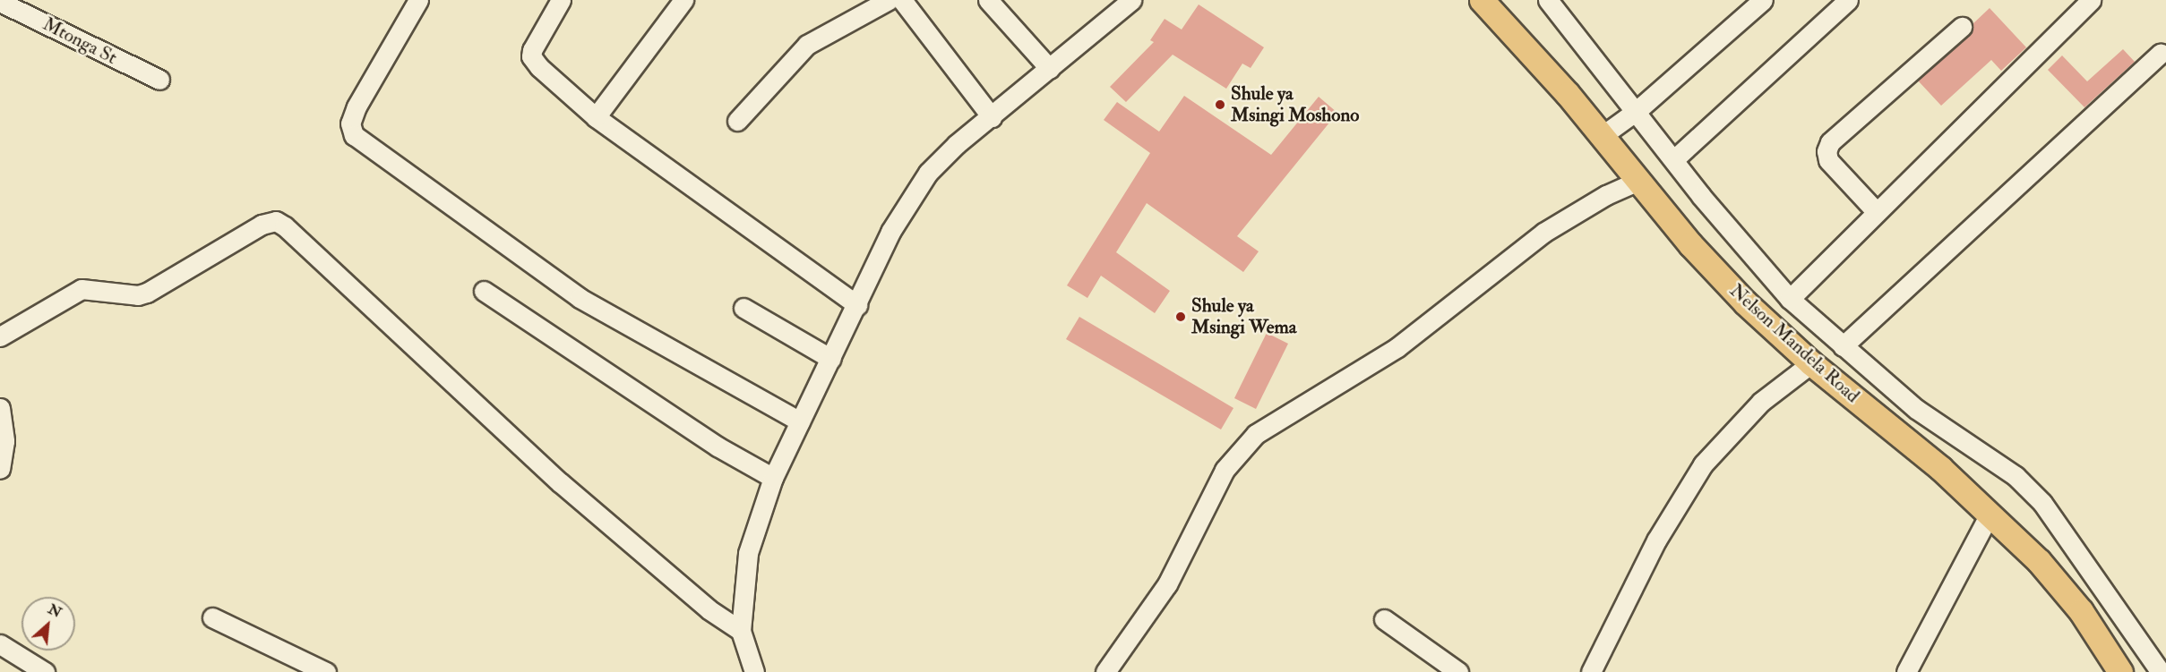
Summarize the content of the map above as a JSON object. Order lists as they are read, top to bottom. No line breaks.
{"streets":{"main road":["Nelson Mandela Road"],"street":["Mtonga St"]},"places":["Shule ya Msingi Moshono","Shule ya Msingi Wema"],"north":"top right"}
